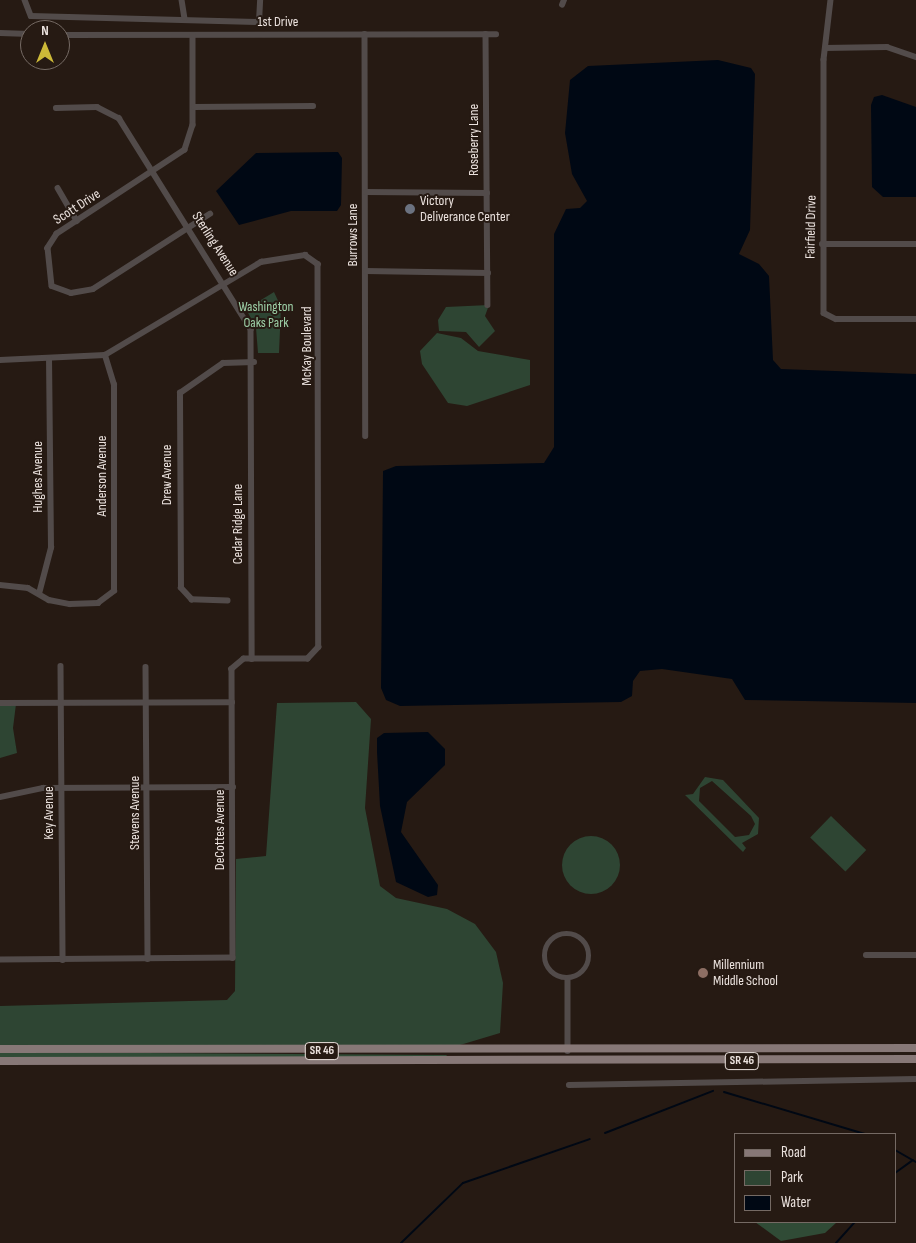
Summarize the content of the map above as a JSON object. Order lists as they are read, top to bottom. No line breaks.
{"streets":{"main road":["SR 46"],"street":["1st Drive","Roseberry Lane","Scott Drive","Fairfield Drive","Burrows Lane","Sterling Avenue","McKay Boulevard","Drew Avenue","Anderson Avenue","Hughes Avenue","Cedar Ridge Lane","Key Avenue","Stevens Avenue","DeCottes Avenue"]},"crossings":[["1st Drive","Roseberry Lane"],["1st Drive","Scott Drive"],["1st Drive","Burrows Lane"],["Scott Drive","Sterling Avenue"],["Sterling Avenue","McKay Boulevard"],["Sterling Avenue","Drew Avenue"],["Sterling Avenue","Cedar Ridge Lane"],["McKay Boulevard","Anderson Avenue"],["McKay Boulevard","Hughes Avenue"],["McKay Boulevard","Cedar Ridge Lane"],["Anderson Avenue","Hughes Avenue"],["Stevens Avenue","DeCottes Avenue"]],"parks":["Washington Oaks Park"],"places":["Victory Deliverance Center","Millennium Middle School"],"legend":["Road","Park","Water"],"north":"top"}
